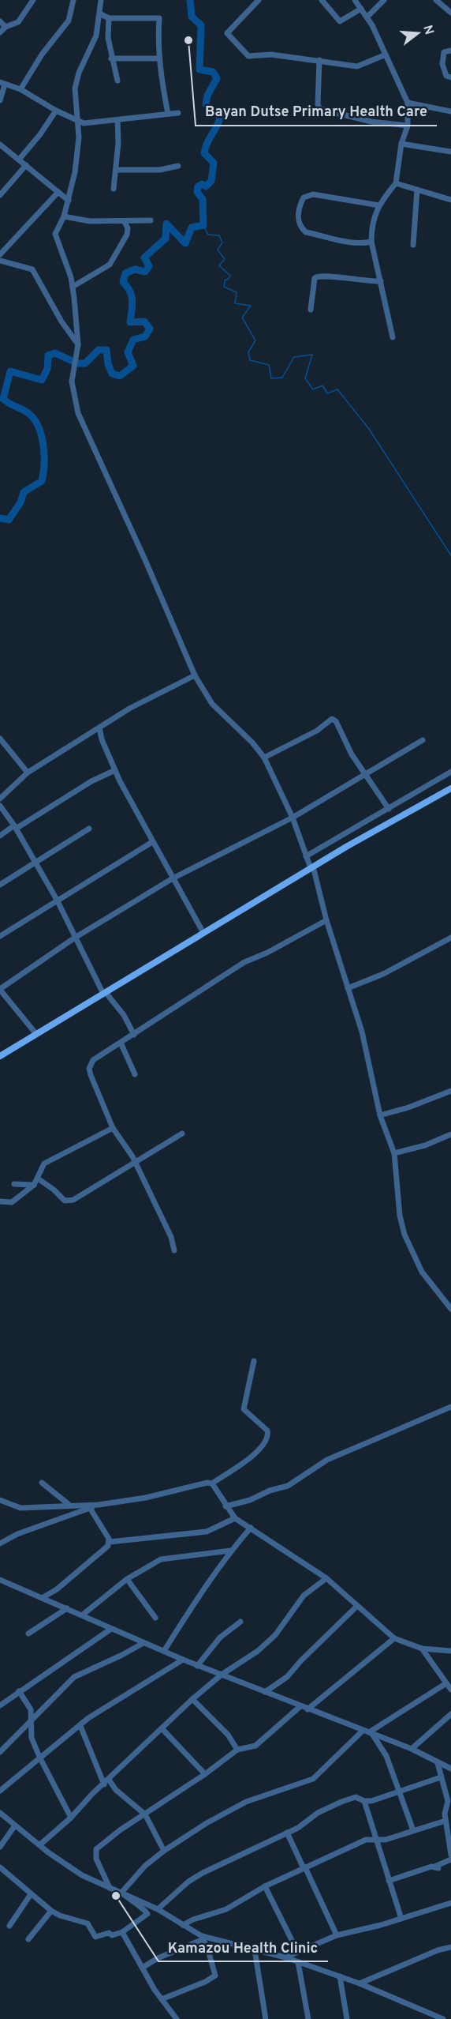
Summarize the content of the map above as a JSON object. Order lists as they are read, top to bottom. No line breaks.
{"places":["Bayan Dutse Primary Health Care","Kamazou Health Clinic"],"north":"right"}
